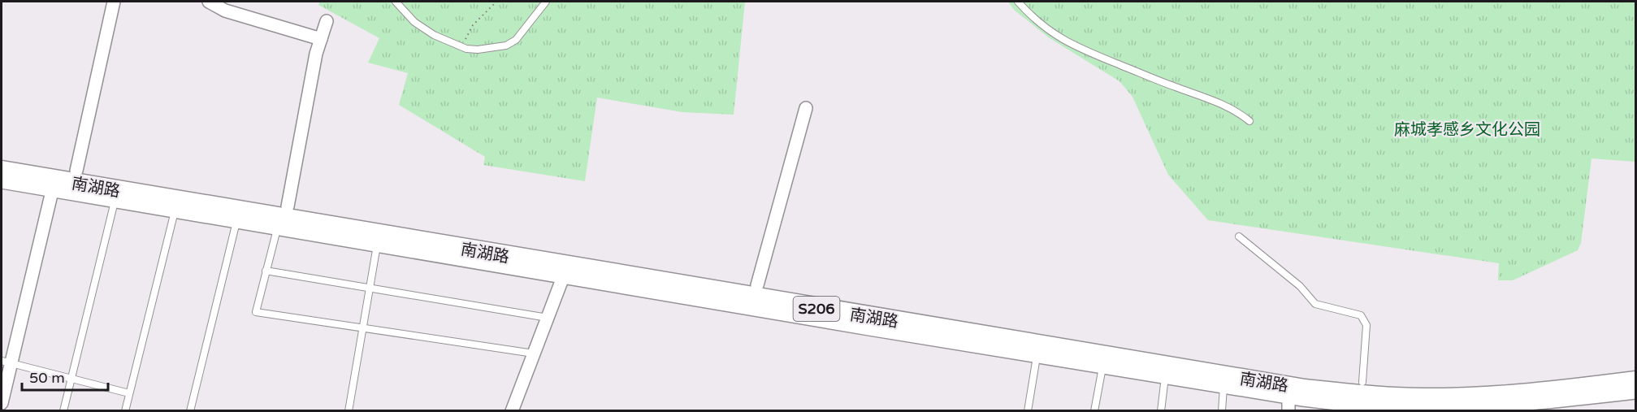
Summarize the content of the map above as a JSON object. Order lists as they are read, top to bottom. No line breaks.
{"streets":{"main road":["南湖路","S206"]},"parks":["麻城孝感乡文化公园"],"scale_bar":"50 m"}
